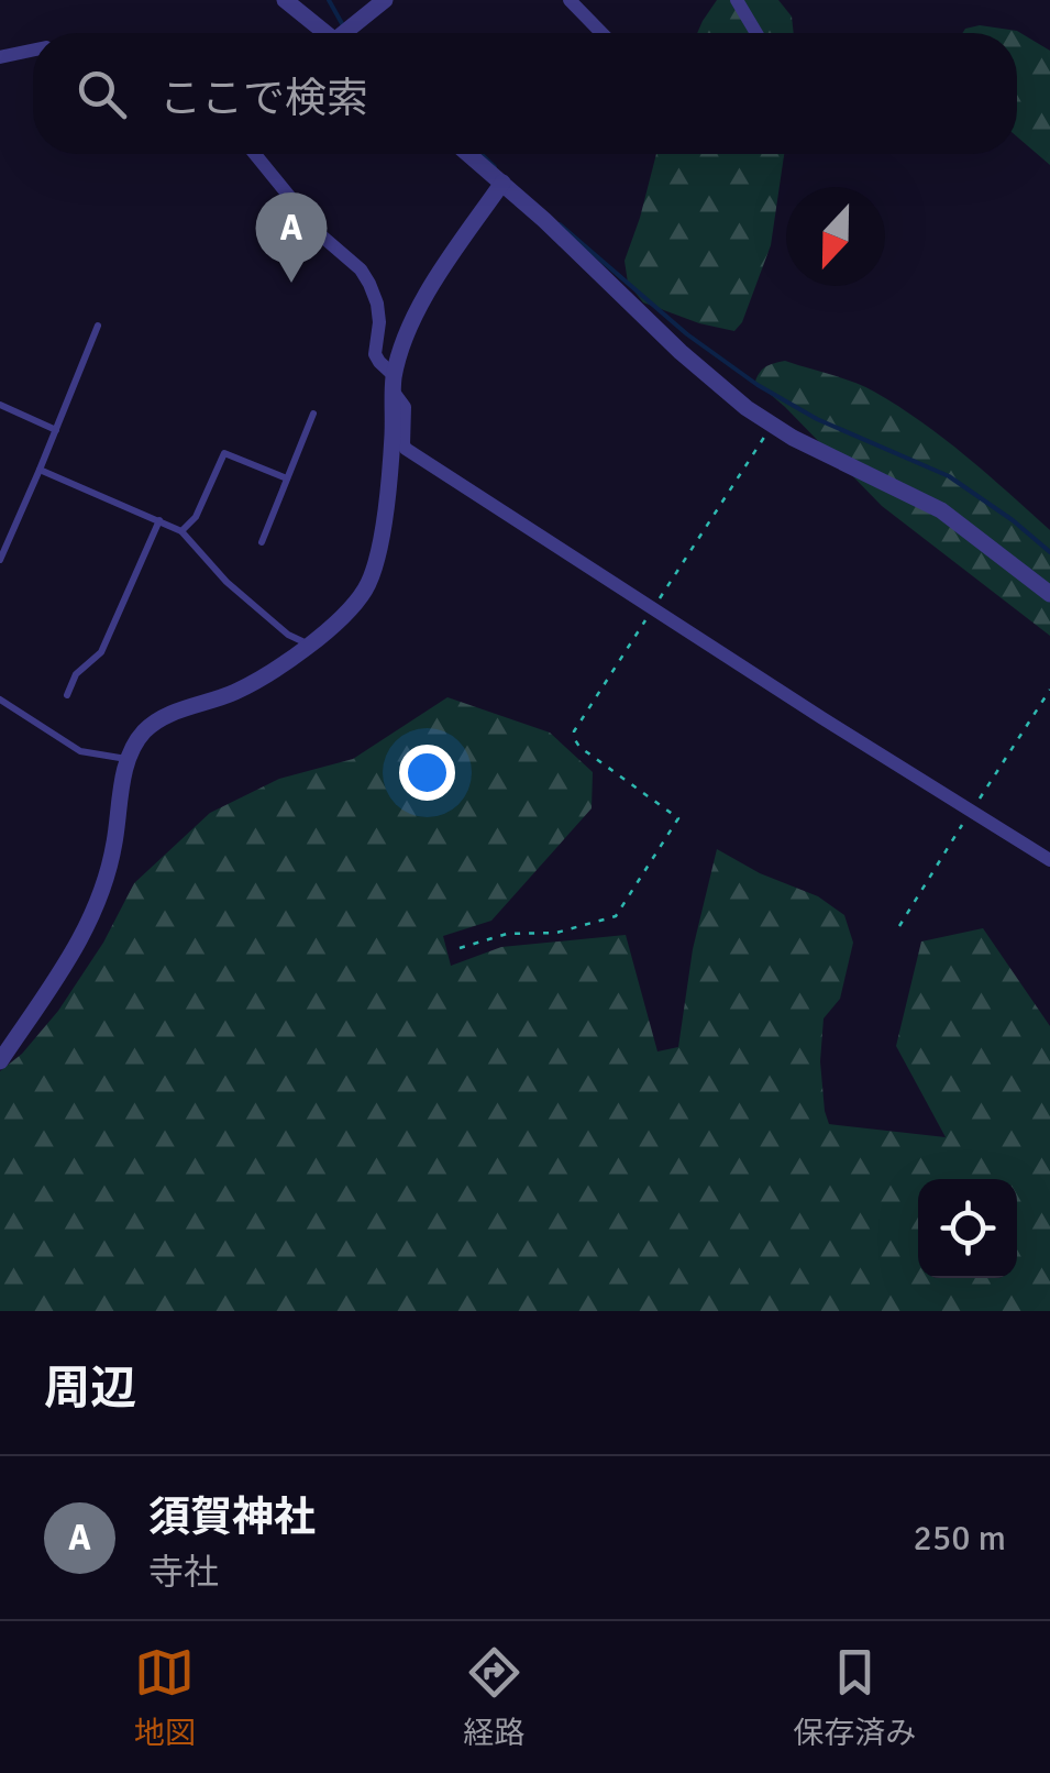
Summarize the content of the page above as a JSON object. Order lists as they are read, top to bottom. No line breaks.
{"north":"bottom","page":{"search":"ここで検索","pins":"A","heading":"周辺","list":[{"mark":"A","name":"須賀神社","note":"寺社","value":"250 m"}],"nav":["地図","経路","保存済み"]}}
